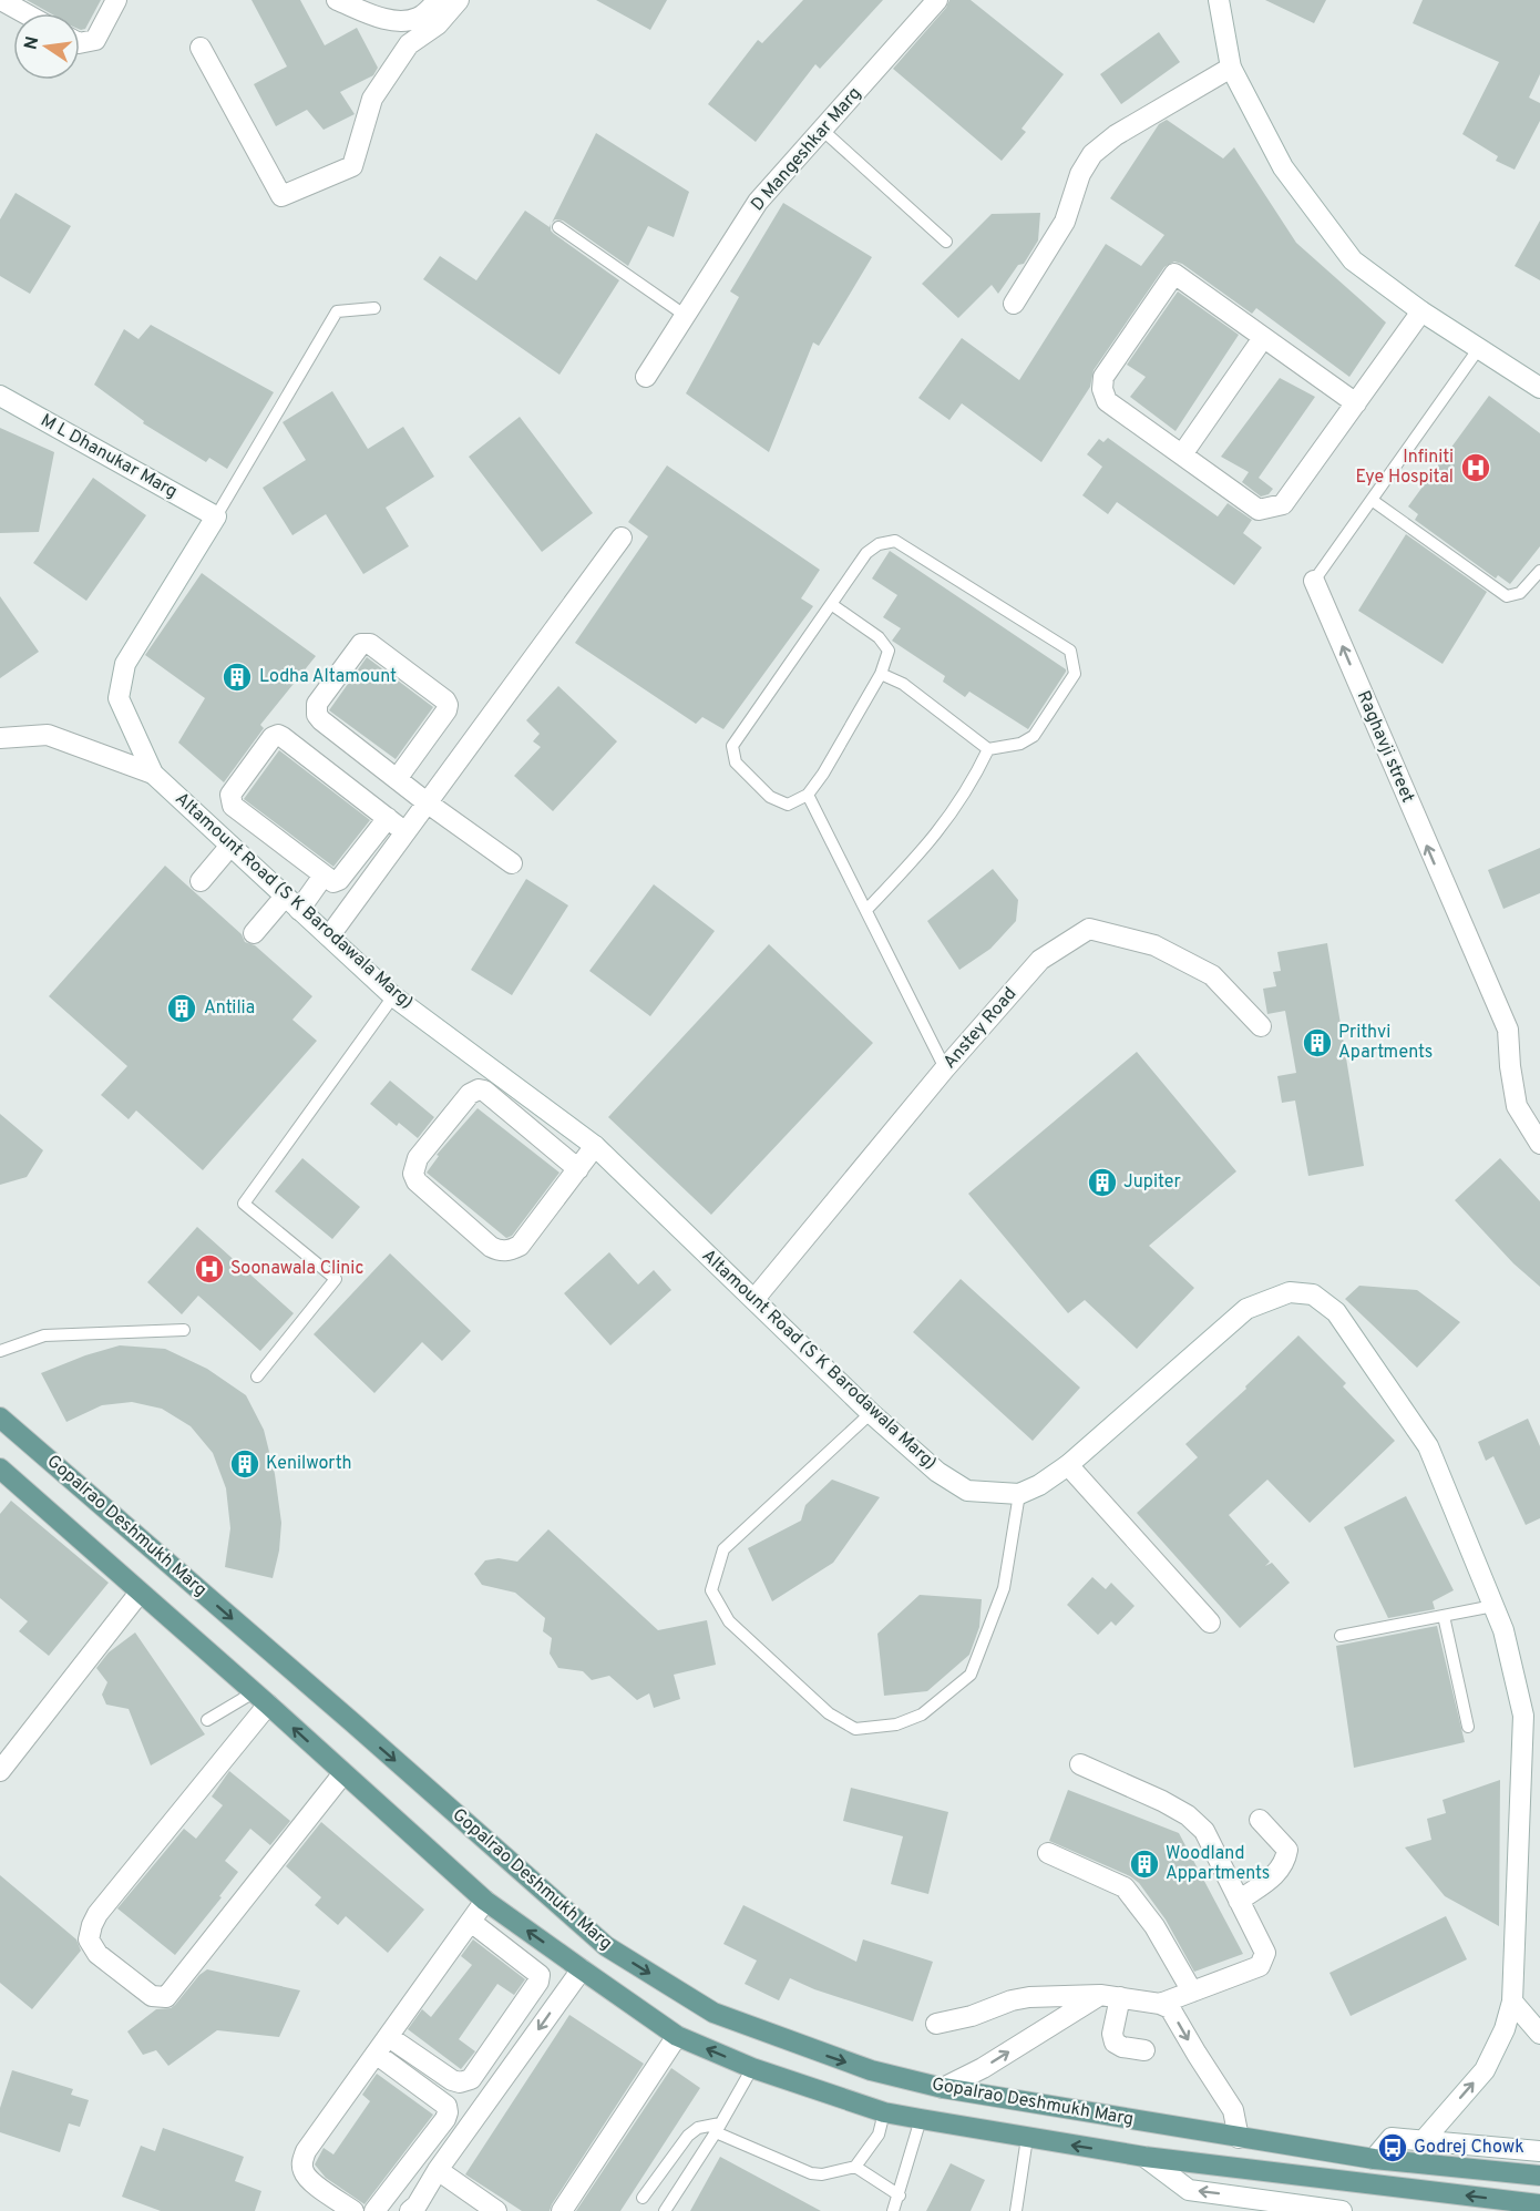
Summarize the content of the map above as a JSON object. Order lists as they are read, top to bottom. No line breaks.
{"streets":{"main road":["Gopalrao Deshmukh Marg"],"street":["D Mangeshkar Marg","M L Dhanukar Marg","Raghavji street","Altamount Road (S K Barodawala Marg)","Anstey Road"]},"crossings":[["M L Dhanukar Marg","Altamount Road (S K Barodawala Marg)"],["Altamount Road (S K Barodawala Marg)","Anstey Road"]],"one_way":["Raghavji street"],"places":{"hospital":["Infiniti Eye Hospital","Soonawala Clinic"],"building":["Lodha Altamount","Antilia","Prithvi Apartments","Jupiter","Kenilworth","Woodland Appartments"],"bus stop":["Godrej Chowk"]},"north":"left"}
